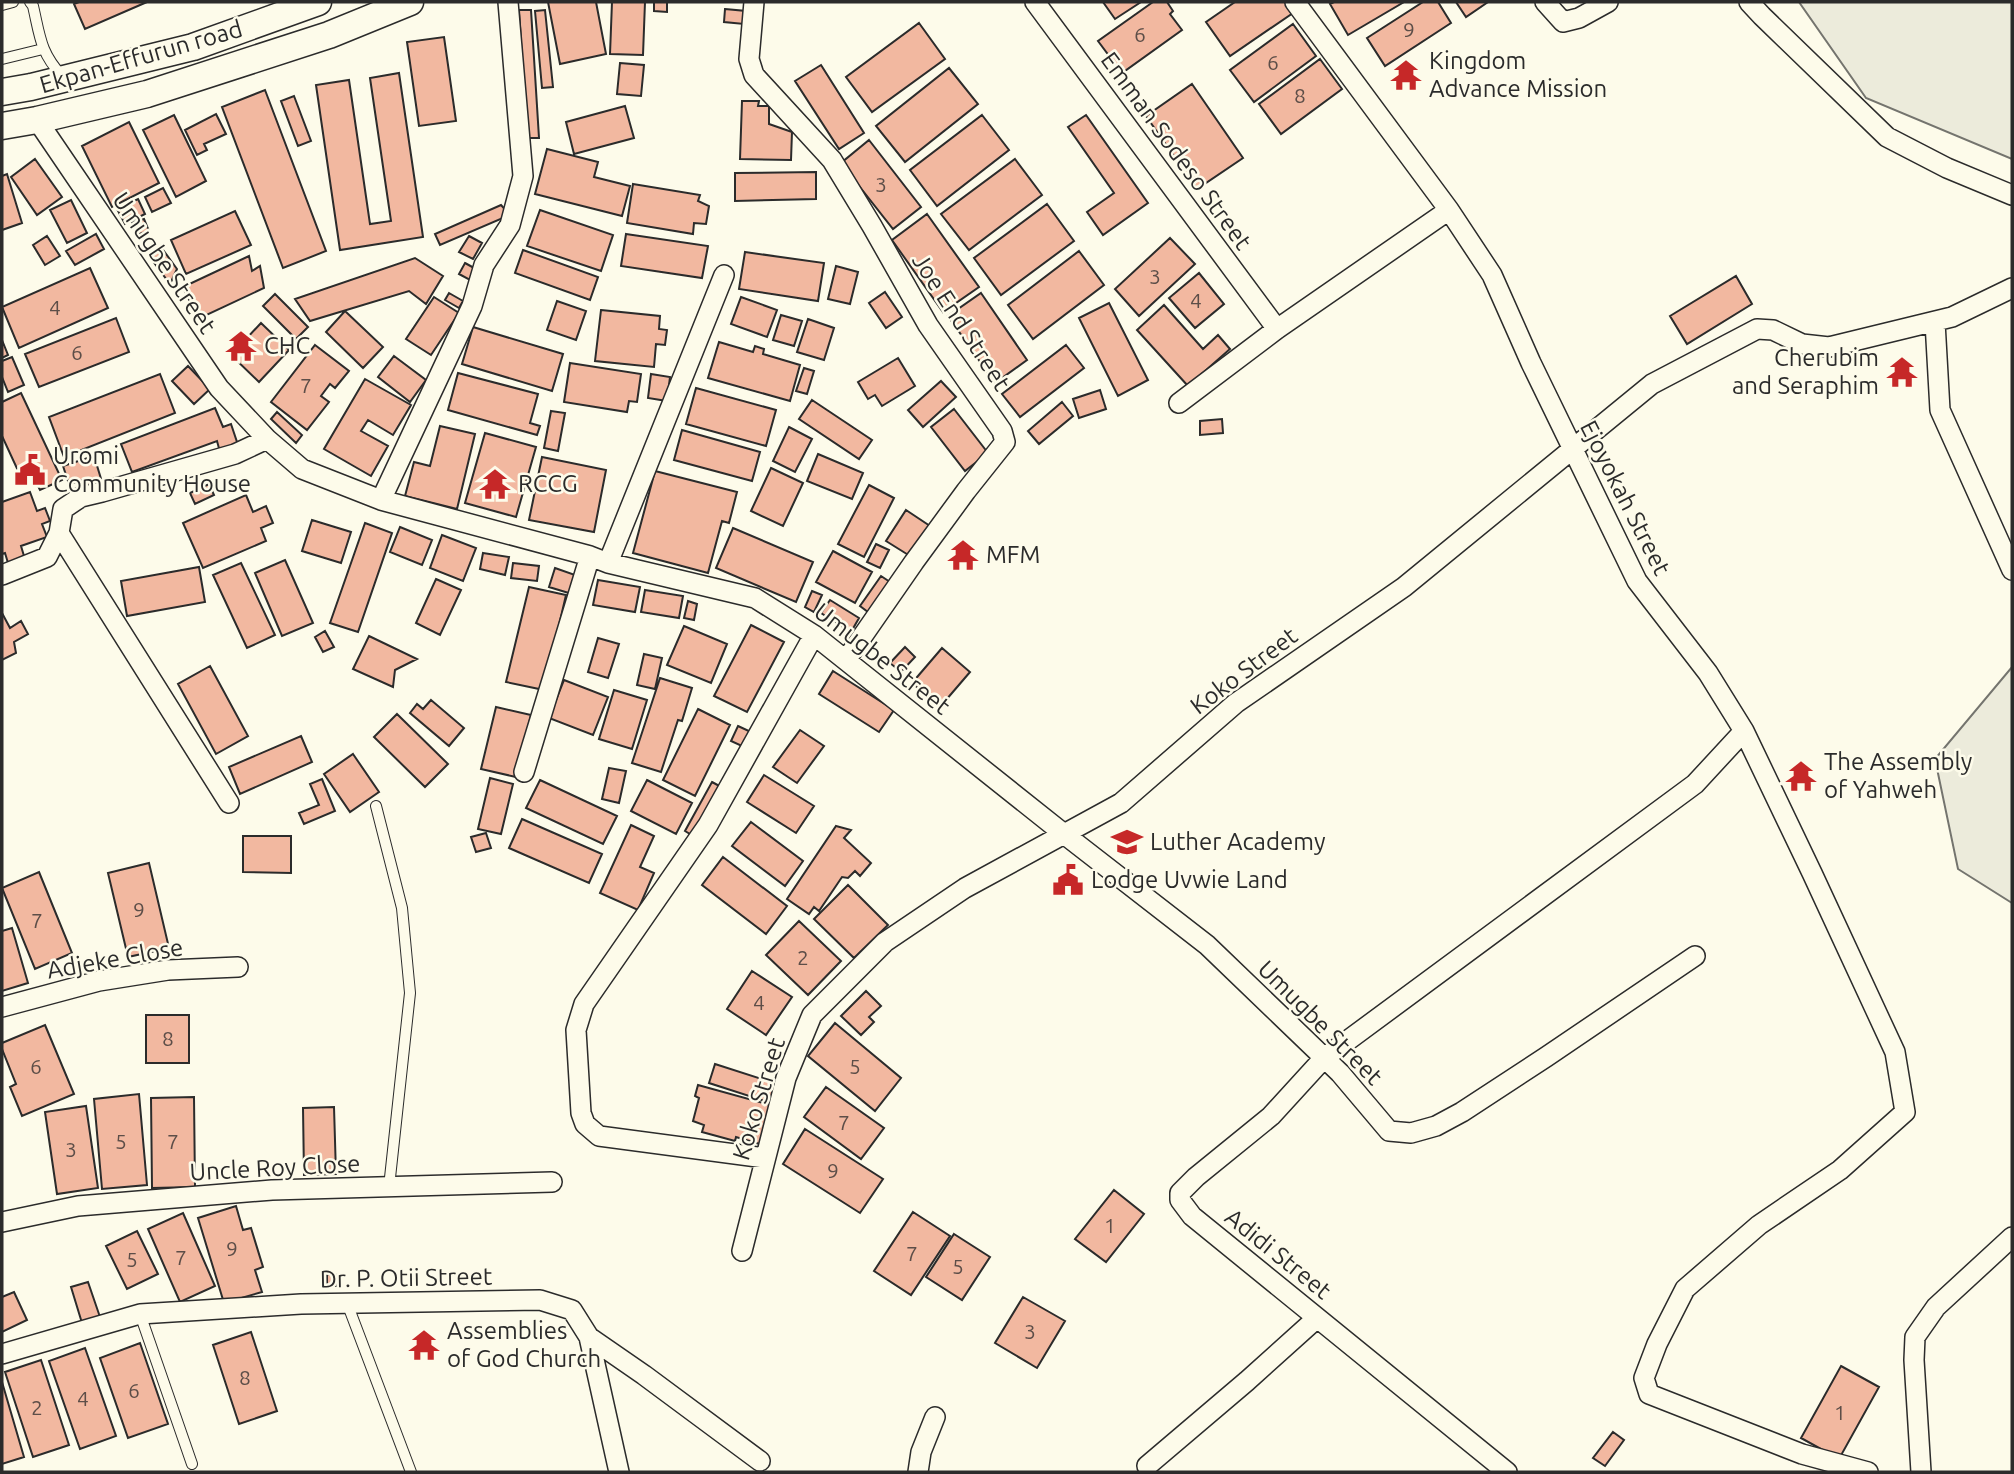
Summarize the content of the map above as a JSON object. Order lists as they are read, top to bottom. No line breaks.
{"streets":{"main road":["Ekpan-Effurun road"],"street":["Emman Sodeso Street","Umugbe Street","Joe End Street","Ejoyokah Street","Koko Street","Adjeke Close","Uncle Roy Close","Adidi Street","Dr. P. Otii Street"]},"crossings":[["Umugbe Street","Joe End Street"],["Umugbe Street","Koko Street"],["Umugbe Street","Adidi Street"],["Ejoyokah Street","Koko Street"]],"places":{"temple":["Kingdom Advance Mission","CHC","Cherubim and Seraphim","RCCG","MFM","The Assembly of Yahweh","Assemblies of God Church"],"public building":["Uromi Community House","Lodge Uvwie Land"],"school or university":["Luther Academy"]},"house_numbers":["9","6","6","8","3","3","4","4","6","7","9","7","2","4","8","6","5","7","5","7","3","9","1","9","7","7","5","5","3","8","6","4","2","1"]}
